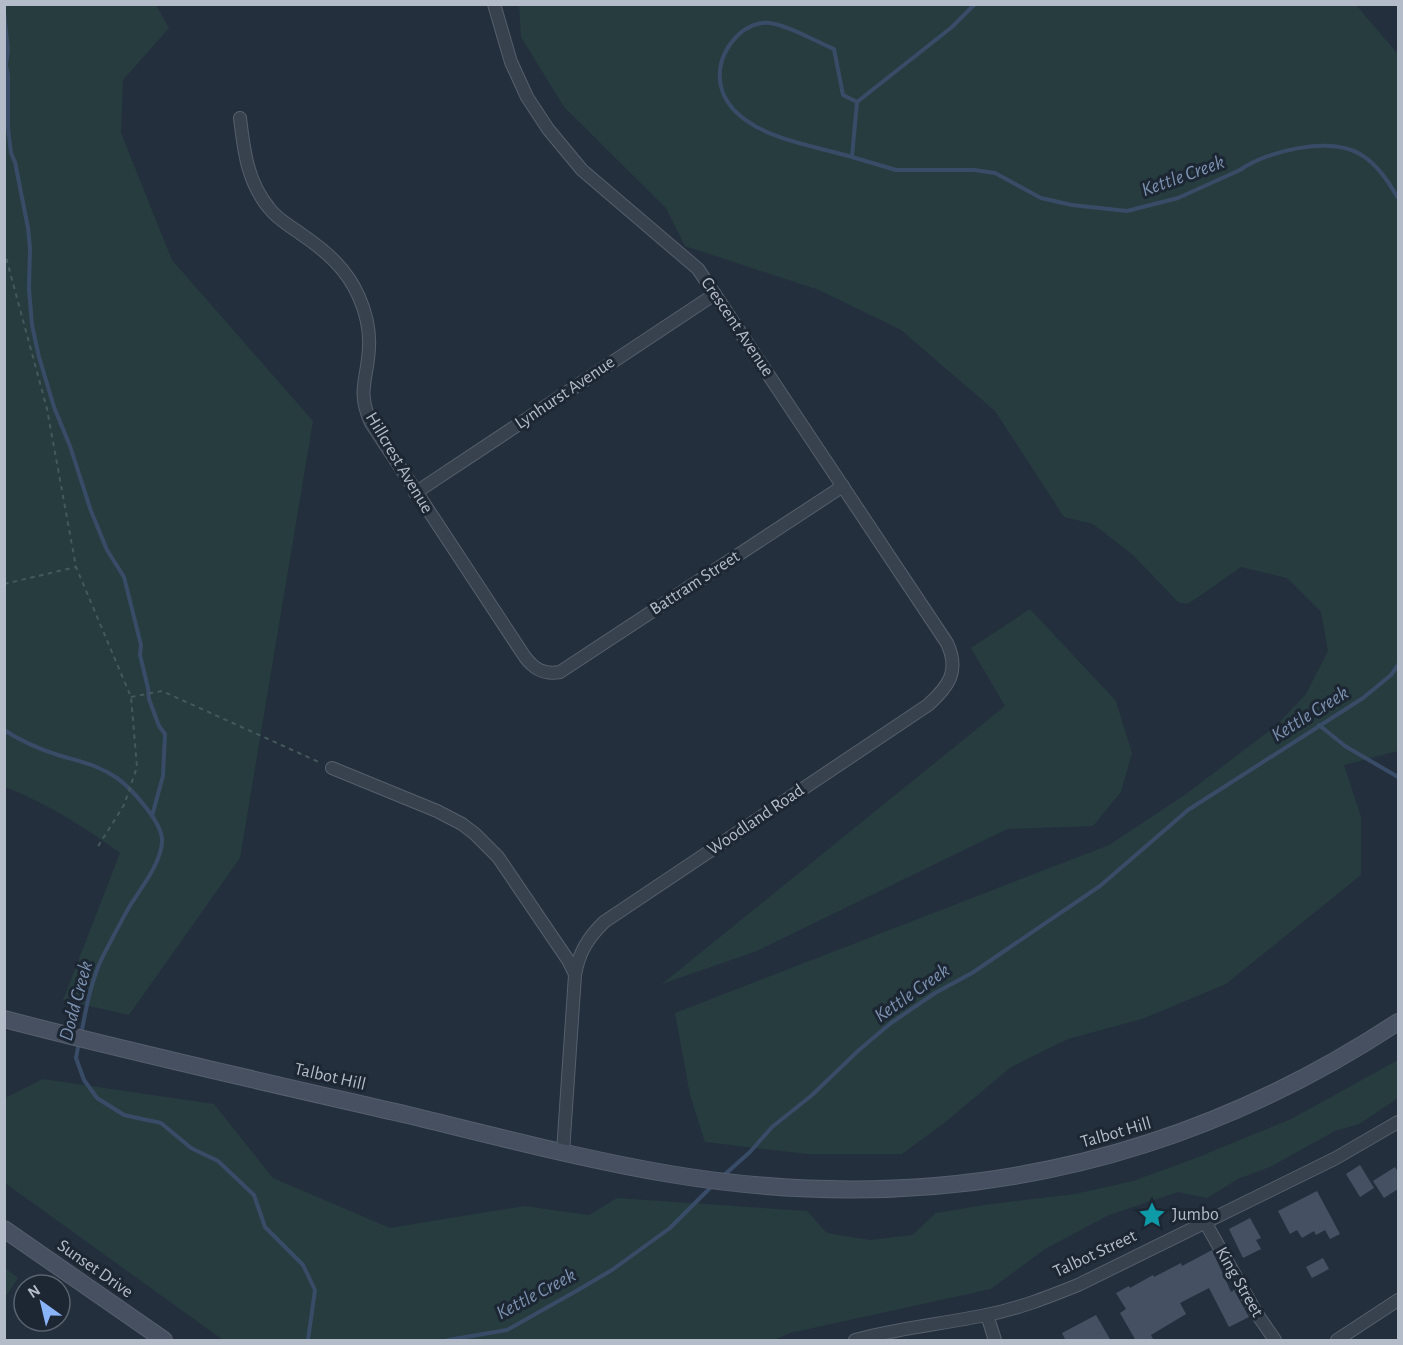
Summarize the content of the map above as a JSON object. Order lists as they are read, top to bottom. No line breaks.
{"streets":{"main road":["Talbot Hill","Sunset Drive"],"street":["Crescent Avenue","Lynhurst Avenue","Hillcrest Avenue","Battram Street","Woodland Road","Talbot Street","King Street"]},"crossings":[["Crescent Avenue","Lynhurst Avenue"],["Crescent Avenue","Battram Street"],["Crescent Avenue","Woodland Road"],["Lynhurst Avenue","Hillcrest Avenue"],["Hillcrest Avenue","Battram Street"],["Woodland Road","Talbot Hill"],["Talbot Street","King Street"]],"water":["Kettle Creek","Dodd Creek"],"places":{"place":["Jumbo"]},"north":"top left"}
